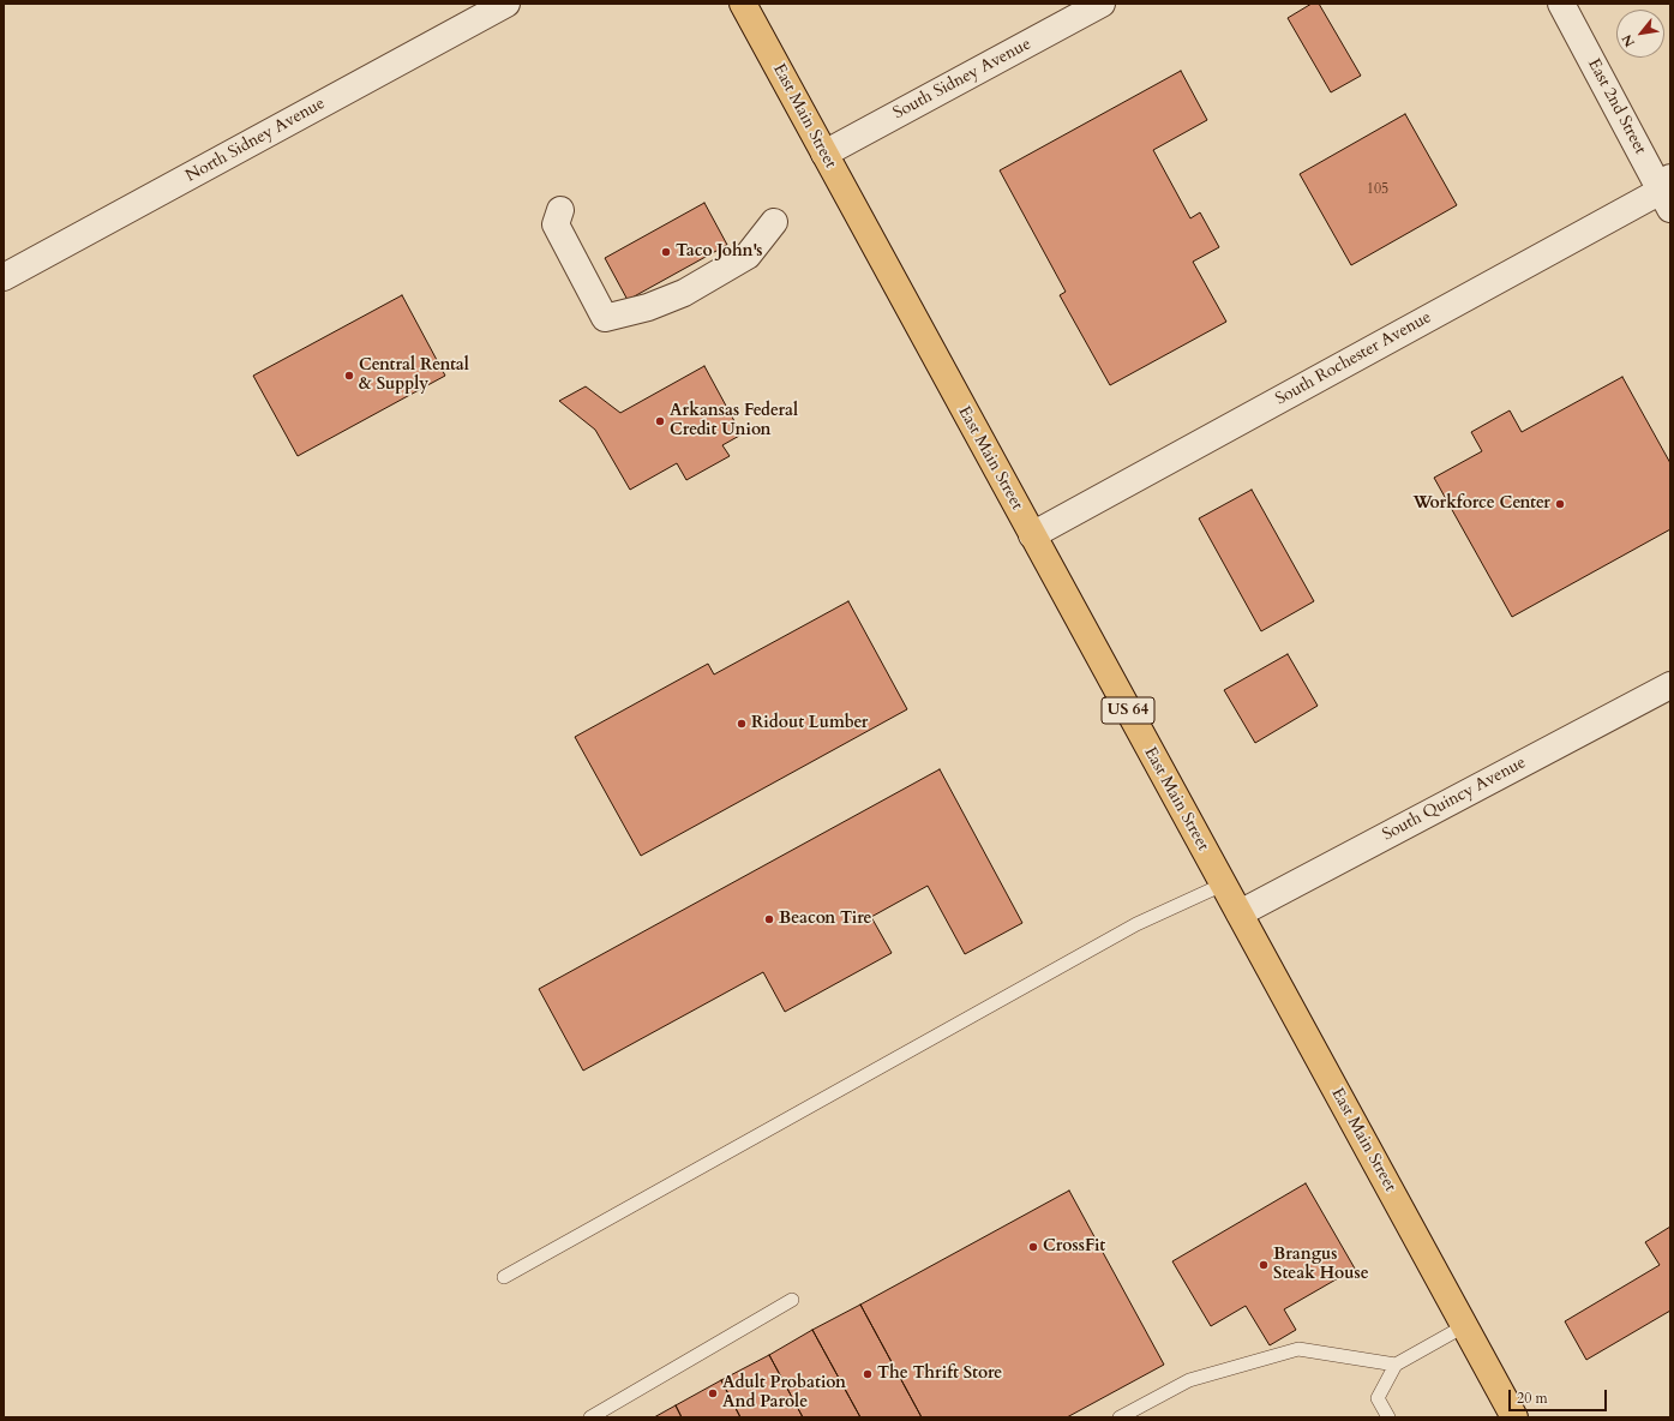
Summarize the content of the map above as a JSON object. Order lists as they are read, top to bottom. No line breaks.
{"streets":{"main road":["East Main Street","US 64"],"street":["South Sidney Avenue","East 2nd Street","North Sidney Avenue","South Rochester Avenue","South Quincy Avenue"]},"crossings":[["South Sidney Avenue","East Main Street"],["East 2nd Street","South Rochester Avenue"],["East Main Street","South Rochester Avenue"],["East Main Street","South Quincy Avenue"]],"places":["Taco John's","Central Rental & Supply","Arkansas Federal Credit Union","Workforce Center","Ridout Lumber","Beacon Tire","CrossFit","Brangus Steak House","The Thrift Store","Adult Probation And Parole"],"house_numbers":["105"],"scale_bar":"20 m","north":"bottom left"}
